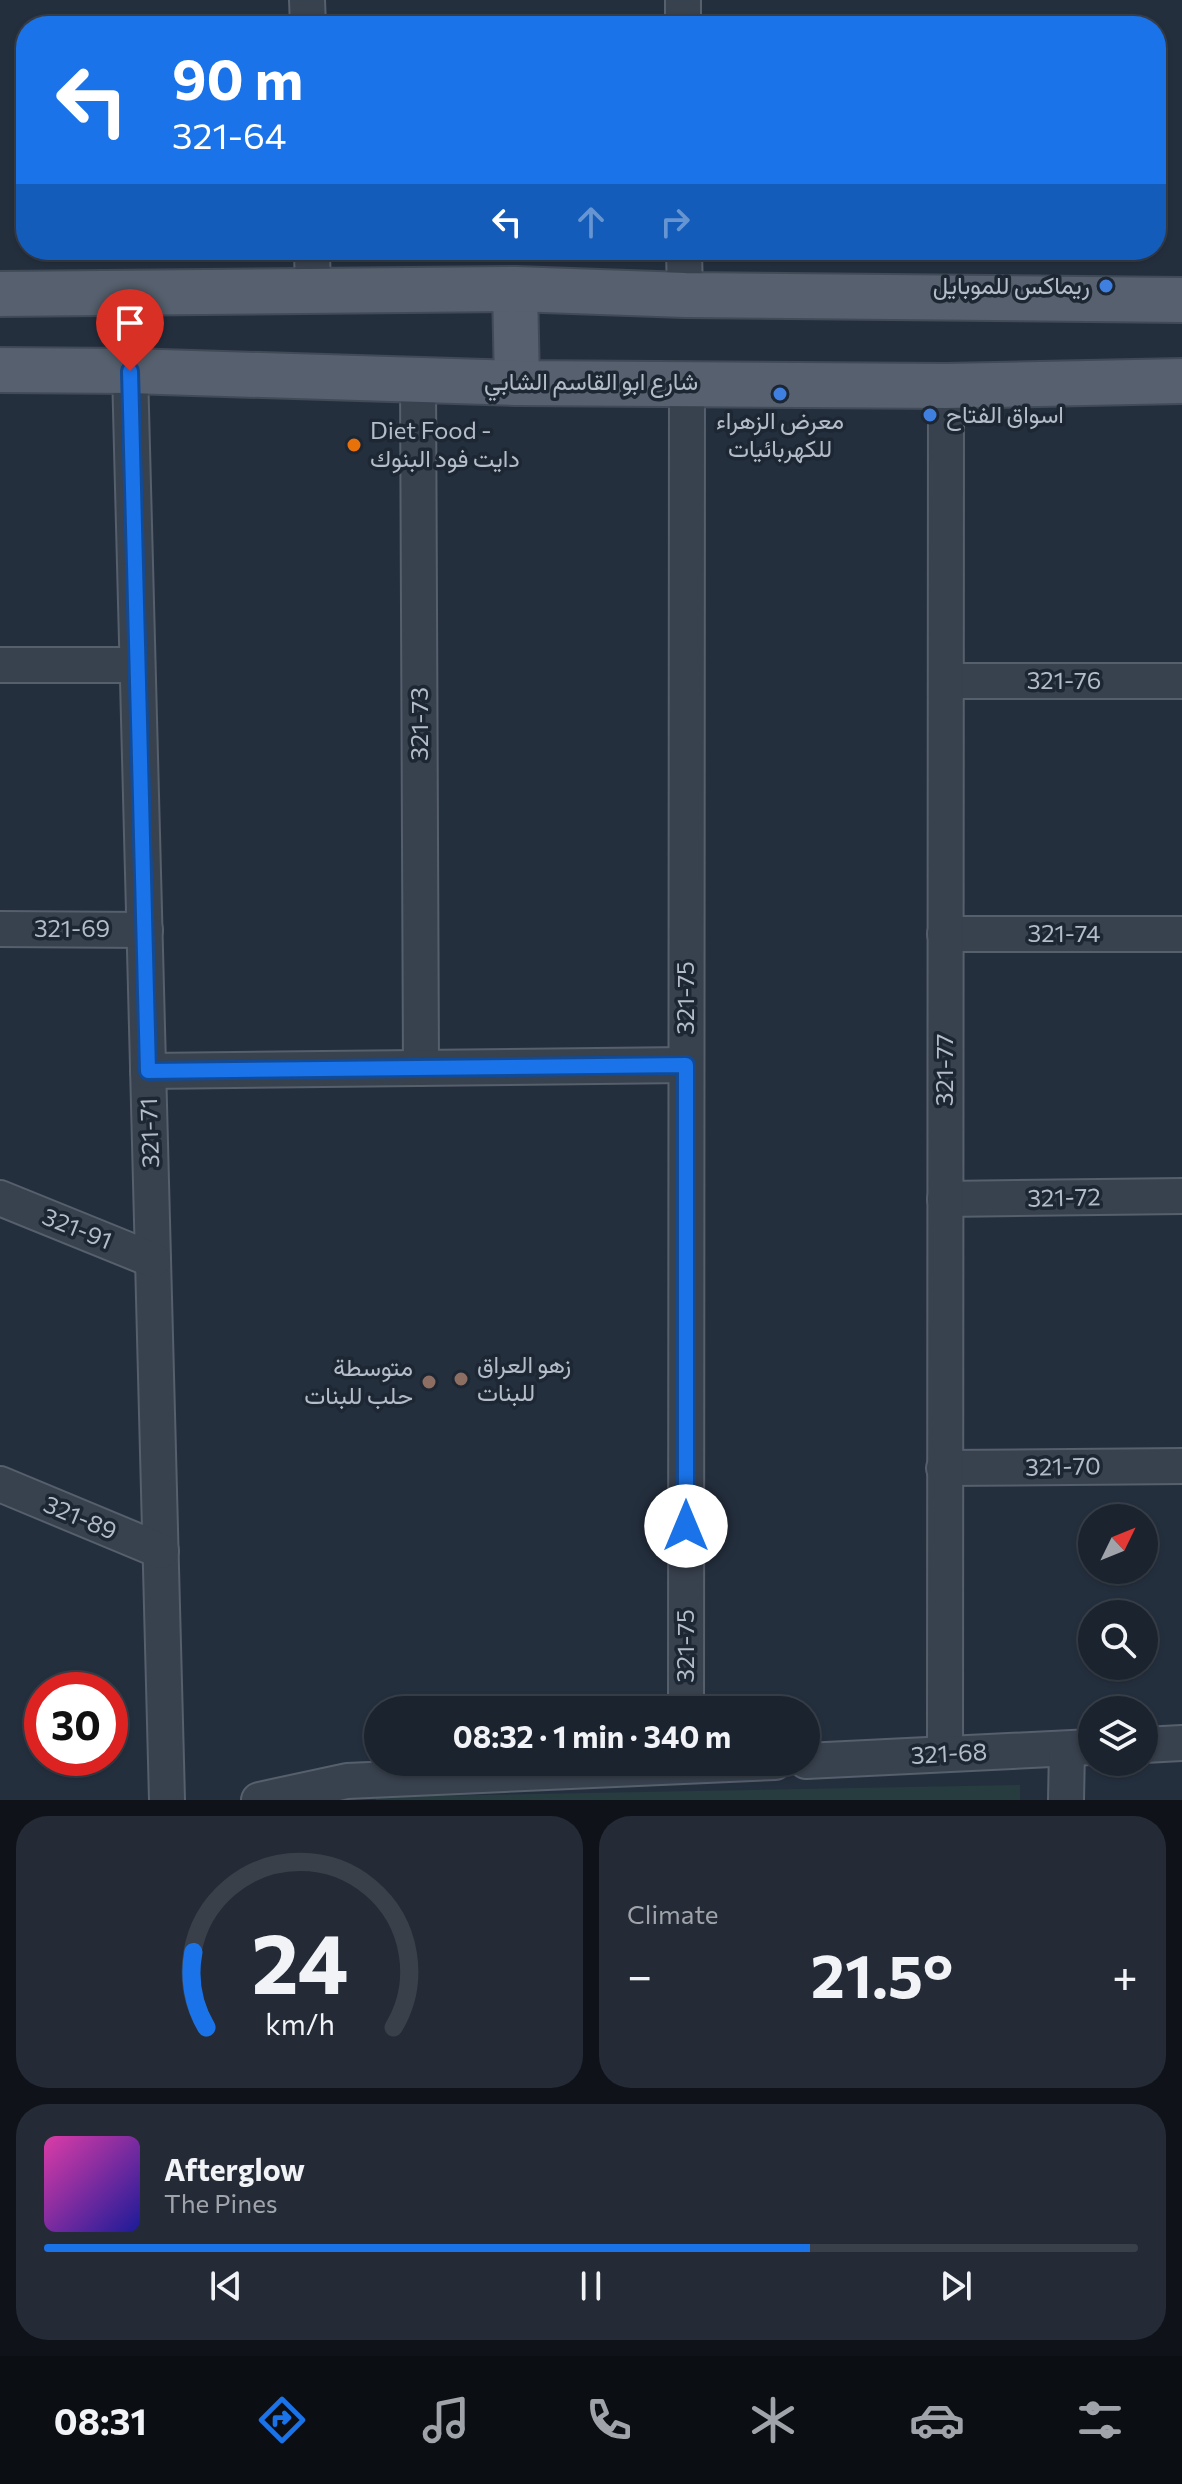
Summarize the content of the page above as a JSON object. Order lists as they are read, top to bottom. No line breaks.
{"streets":{"main road":["شارع ابو القاسم الشابي"],"street":["321-76","321-73","321-69","321-74","321-75","321-77","321-71","321-72","321-91","321-70","321-89","321-68"]},"crossings":[["شارع ابو القاسم الشابي","321-73"],["شارع ابو القاسم الشابي","321-75"],["شارع ابو القاسم الشابي","321-77"],["شارع ابو القاسم الشابي","321-71"],["321-76","321-77"],["321-69","321-71"],["321-74","321-77"],["321-77","321-72"],["321-77","321-70"],["321-77","321-68"],["321-71","321-91"],["321-71","321-89"]],"places":["ريماكس للموبايل","معرض الزهراء للكهربائيات","اسواق الفتاح","Diet Food - دايت فود البنوك","زهو العراق للبنات","متوسطة حلب للبنات"],"north":"top right","page":{"turn":["90 m","321-64"],"limit":"30","trip":"08:32 · 1 min · 340 m","tile":"Climate","heat":["−","21.5°","+"],"song":["Afterglow","The Pines"],"tabs":"08:31","gauge":["24","km/h"]}}
